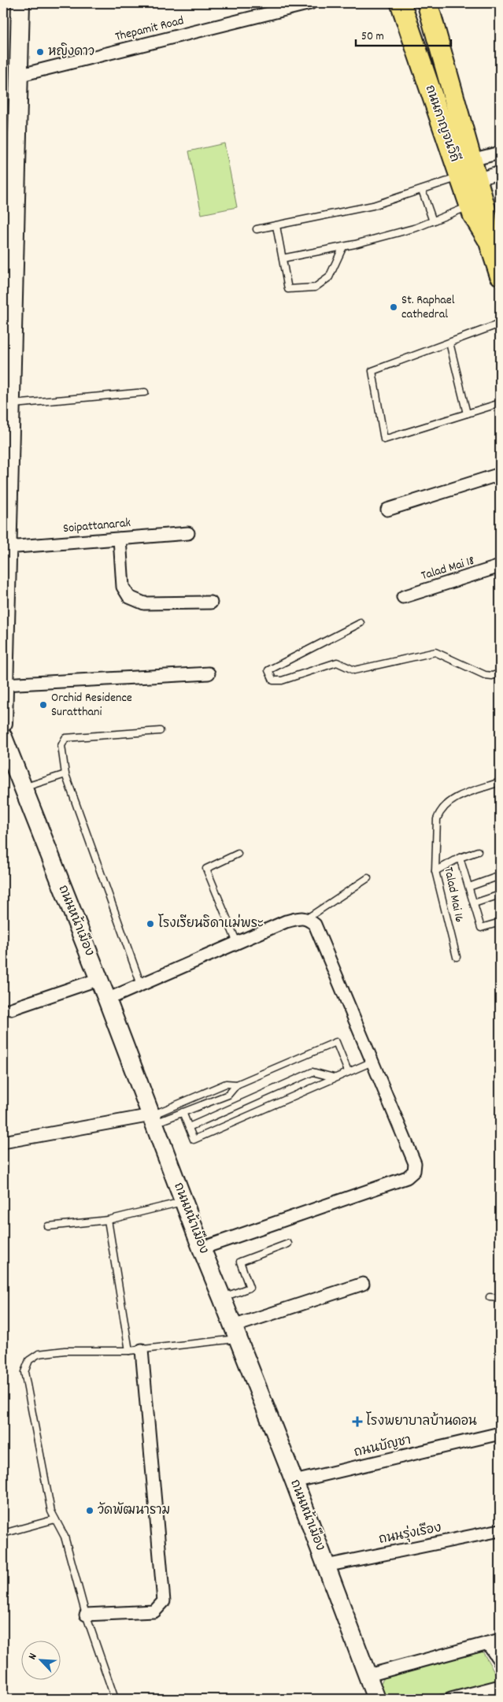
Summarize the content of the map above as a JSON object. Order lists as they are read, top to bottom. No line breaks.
{"streets":{"main road":["ถนนกาญจนวิถี"],"street":["Thepamit Road","Soipattanarak","Talad Mai 18","ถนนหน้าเมือง","ถนนบัญชา","ถนนรุ่งเรือง"],"lane":["Talad Mai 16"]},"crossings":[["ถนนหน้าเมือง","ถนนบัญชา"],["ถนนหน้าเมือง","ถนนรุ่งเรือง"]],"places":{"other":["หญิงดาว","St. Raphael cathedral","Orchid Residence Suratthani","โรงเรียนธิดาแม่พระ","วัดพัฒนาราม"],"health":["โรงพยาบาลบ้านดอน"]},"scale_bar":"50 m","north":"top left"}
